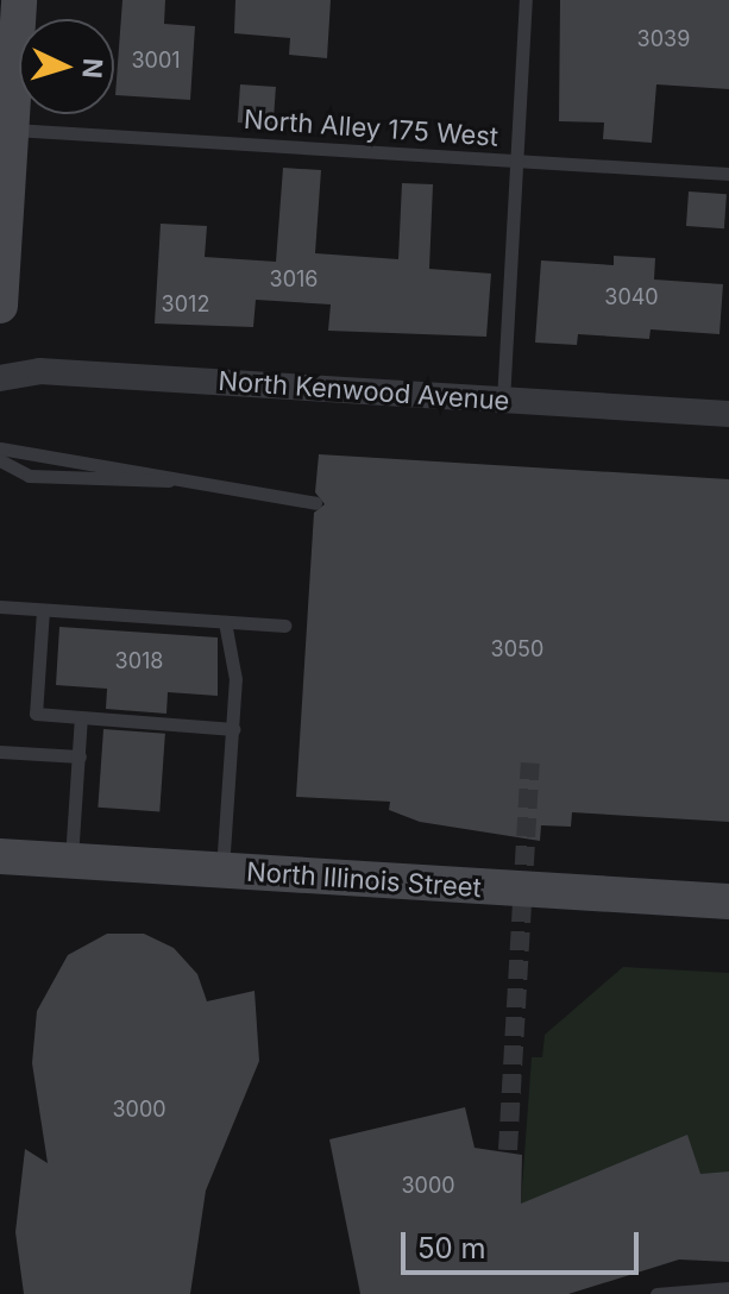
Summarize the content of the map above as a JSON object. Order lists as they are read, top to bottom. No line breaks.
{"streets":{"main road":["North Illinois Street"],"street":["North Kenwood Avenue"],"lane":["North Alley 175 West"]},"house_numbers":["3039","3001","3016","3040","3012","3050","3018","3000","3000"],"scale_bar":"50 m","north":"right"}
